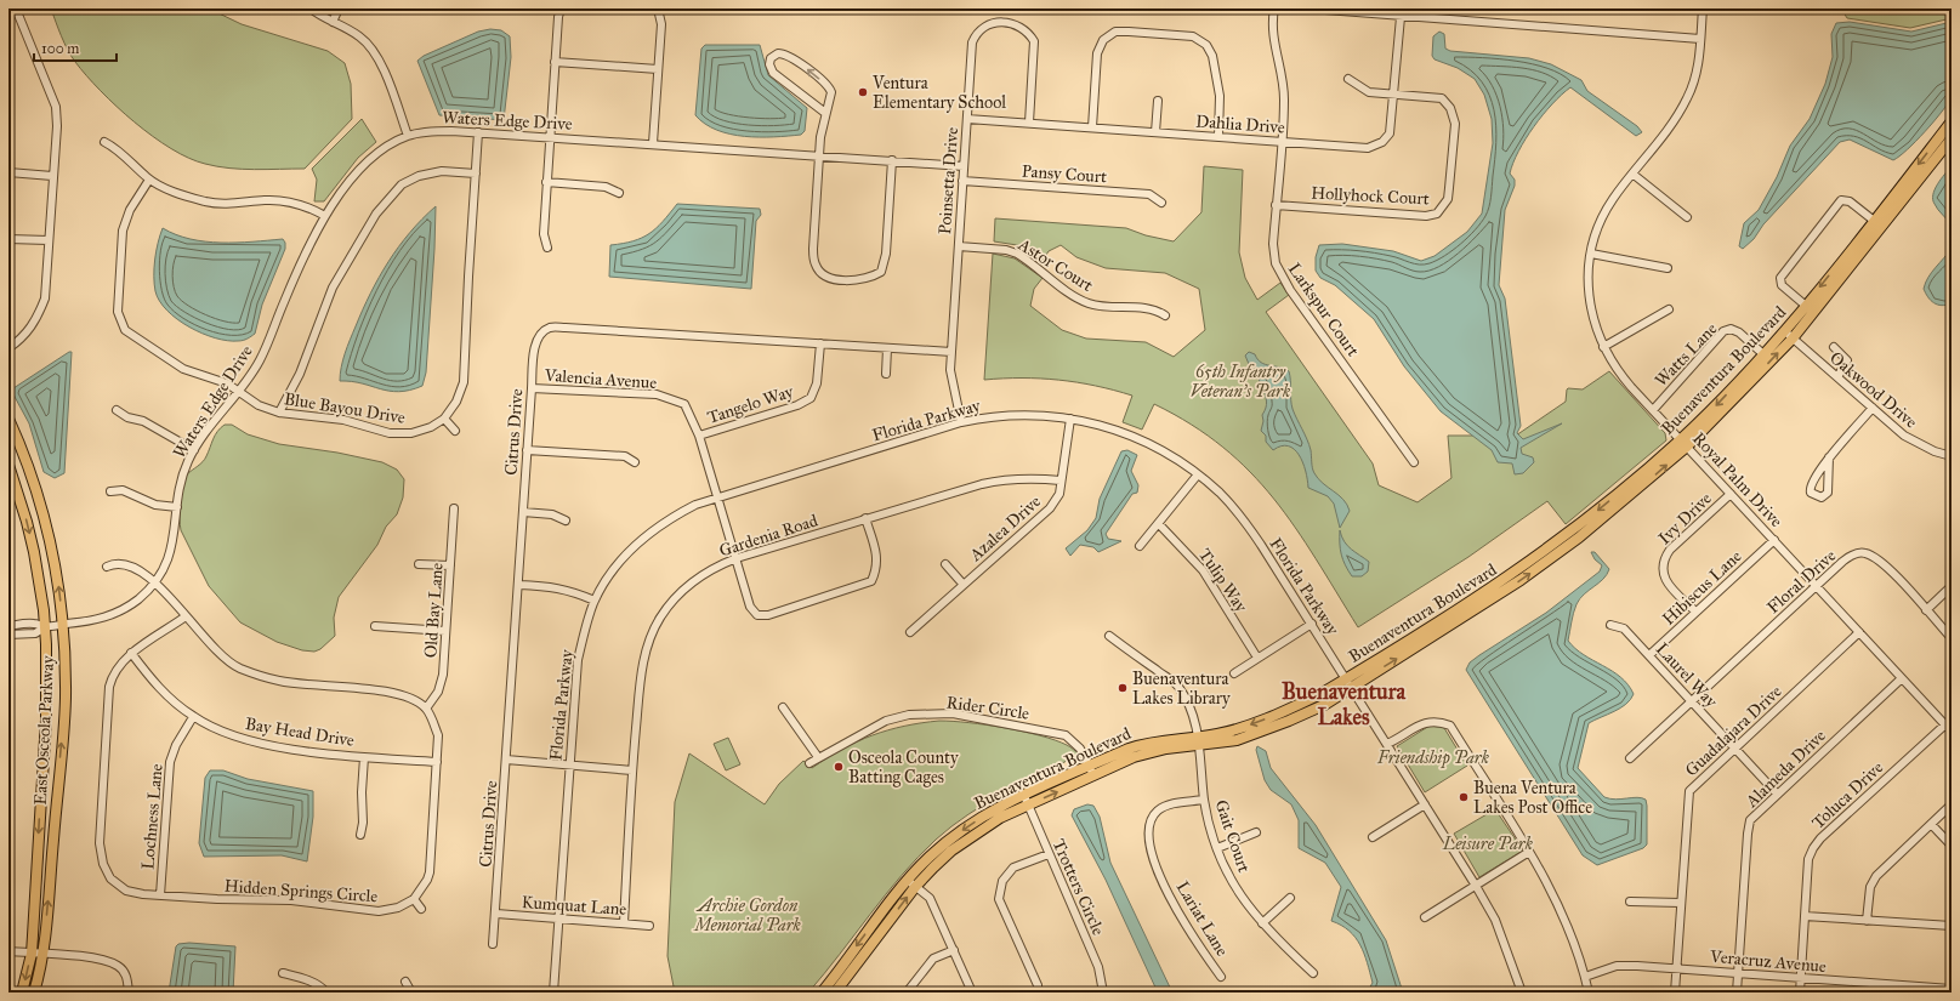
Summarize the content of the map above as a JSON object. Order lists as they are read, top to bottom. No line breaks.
{"streets":{"main road":["Buenaventura Boulevard","East Osceola Parkway"],"street":["Waters Edge Drive","Dahlia Drive","Pansy Court","Poinsetta Drive","Hollyhock Court","Astor Court","Larkspur Court","Watts Lane","Valencia Avenue","Oakwood Drive","Tangelo Way","Blue Bayou Drive","Florida Parkway","Citrus Drive","Royal Palm Drive","Ivy Drive","Azalea Drive","Gardenia Road","Tulip Way","Floral Drive","Hibiscus Lane","Old Bay Lane","Laurel Way","Rider Circle","Guadalajara Drive","Bay Head Drive","Alameda Drive","Toluca Drive","Lochness Lane","Gait Court","Trotters Circle","Hidden Springs Circle","Kumquat Lane","Lariat Lane","Veracruz Avenue"]},"crossings":[["Waters Edge Drive","Poinsetta Drive"],["Waters Edge Drive","Blue Bayou Drive"],["Waters Edge Drive","East Osceola Parkway"],["Dahlia Drive","Poinsetta Drive"],["Dahlia Drive","Hollyhock Court"],["Dahlia Drive","Larkspur Court"],["Pansy Court","Poinsetta Drive"],["Poinsetta Drive","Astor Court"],["Poinsetta Drive","Florida Parkway"],["Poinsetta Drive","Citrus Drive"],["Hollyhock Court","Larkspur Court"],["Watts Lane","Buenaventura Boulevard"],["Watts Lane","Royal Palm Drive"],["Buenaventura Boulevard","Oakwood Drive"],["Buenaventura Boulevard","Florida Parkway"],["Buenaventura Boulevard","Royal Palm Drive"],["Buenaventura Boulevard","Rider Circle"],["Buenaventura Boulevard","Gait Court"],["Buenaventura Boulevard","Trotters Circle"],["Valencia Avenue","Tangelo Way"],["Valencia Avenue","Florida Parkway"],["Valencia Avenue","Citrus Drive"],["Valencia Avenue","Gardenia Road"],["Tangelo Way","Citrus Drive"],["Florida Parkway","Azalea Drive"],["Florida Parkway","Kumquat Lane"],["Citrus Drive","Kumquat Lane"],["Royal Palm Drive","Ivy Drive"],["Royal Palm Drive","Floral Drive"],["Royal Palm Drive","Hibiscus Lane"],["Royal Palm Drive","Guadalajara Drive"],["Royal Palm Drive","Alameda Drive"],["Royal Palm Drive","Toluca Drive"],["Ivy Drive","Hibiscus Lane"],["Azalea Drive","Gardenia Road"],["Gardenia Road","Kumquat Lane"],["Floral Drive","Laurel Way"],["Hibiscus Lane","Laurel Way"],["Laurel Way","Guadalajara Drive"],["Laurel Way","Alameda Drive"],["Guadalajara Drive","Veracruz Avenue"],["Bay Head Drive","Lochness Lane"],["Bay Head Drive","Hidden Springs Circle"],["Alameda Drive","Veracruz Avenue"],["Toluca Drive","Veracruz Avenue"],["Lochness Lane","Hidden Springs Circle"],["Gait Court","Lariat Lane"]],"districts":["Buenaventura Lakes"],"parks":["65th Infantry Veteran's Park","Friendship Park","Leisure Park","Archie Gordon Memorial Park"],"places":["Ventura Elementary School","Buenaventura Lakes Library","Osceola County Batting Cages","Buena Ventura Lakes Post Office"],"scale_bar":"100 m"}
